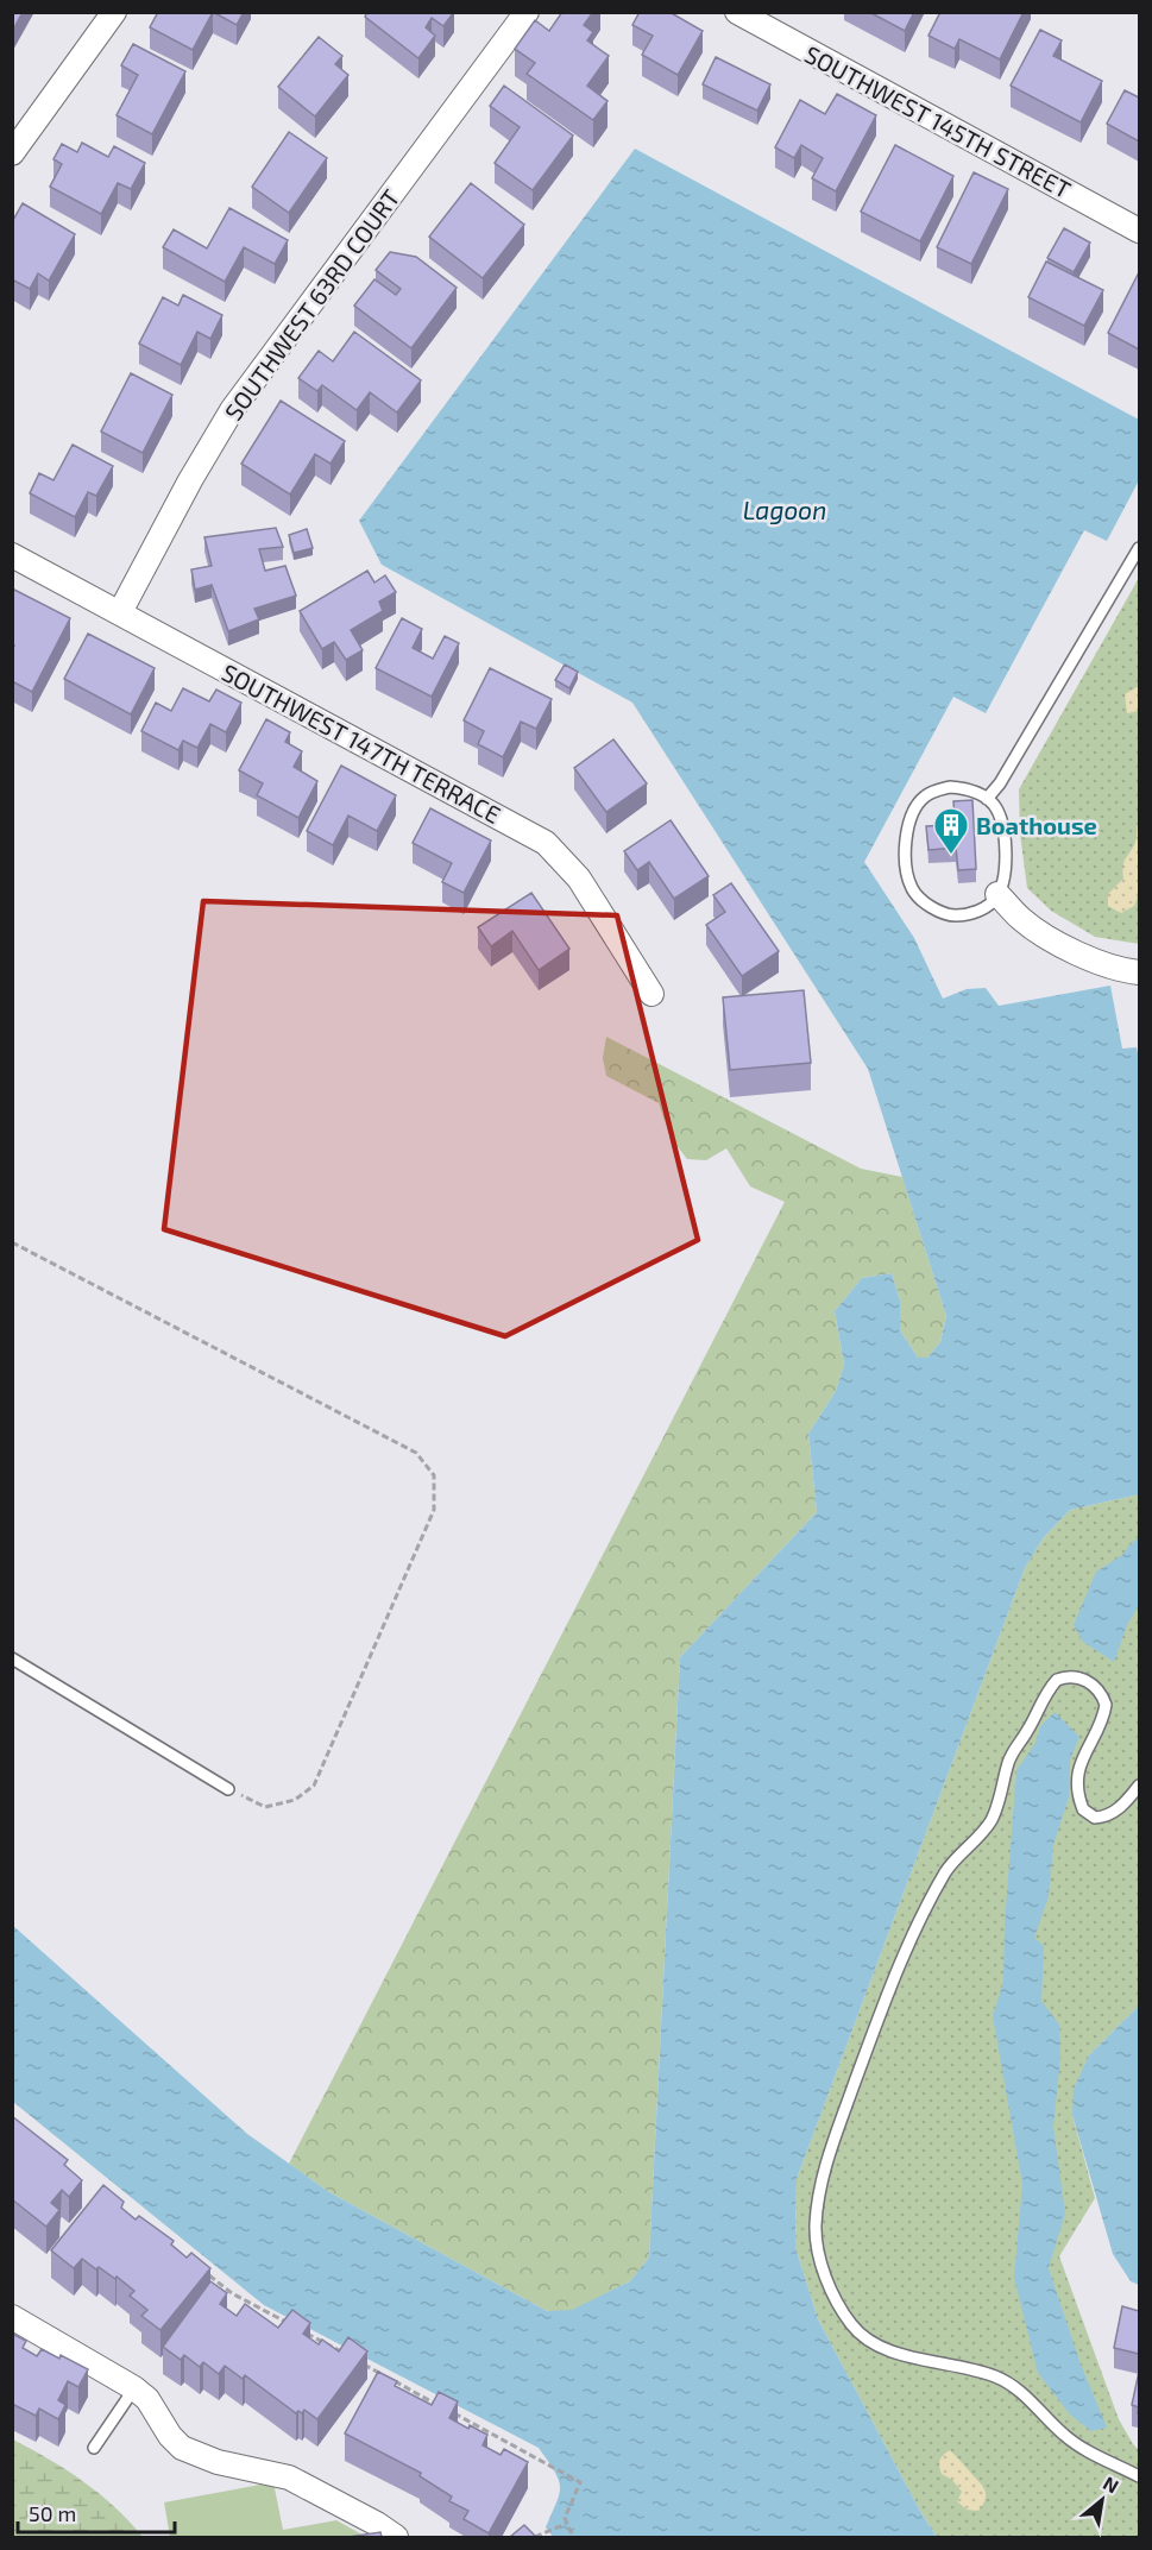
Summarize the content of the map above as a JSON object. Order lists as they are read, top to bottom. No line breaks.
{"streets":{"street":["SOUTHWEST 145TH STREET","SOUTHWEST 63RD COURT","SOUTHWEST 147TH TERRACE"]},"crossings":[["SOUTHWEST 63RD COURT","SOUTHWEST 147TH TERRACE"]],"water":["Lagoon"],"places":{"building":["Boathouse"]},"scale_bar":"50 m","north":"top right"}
